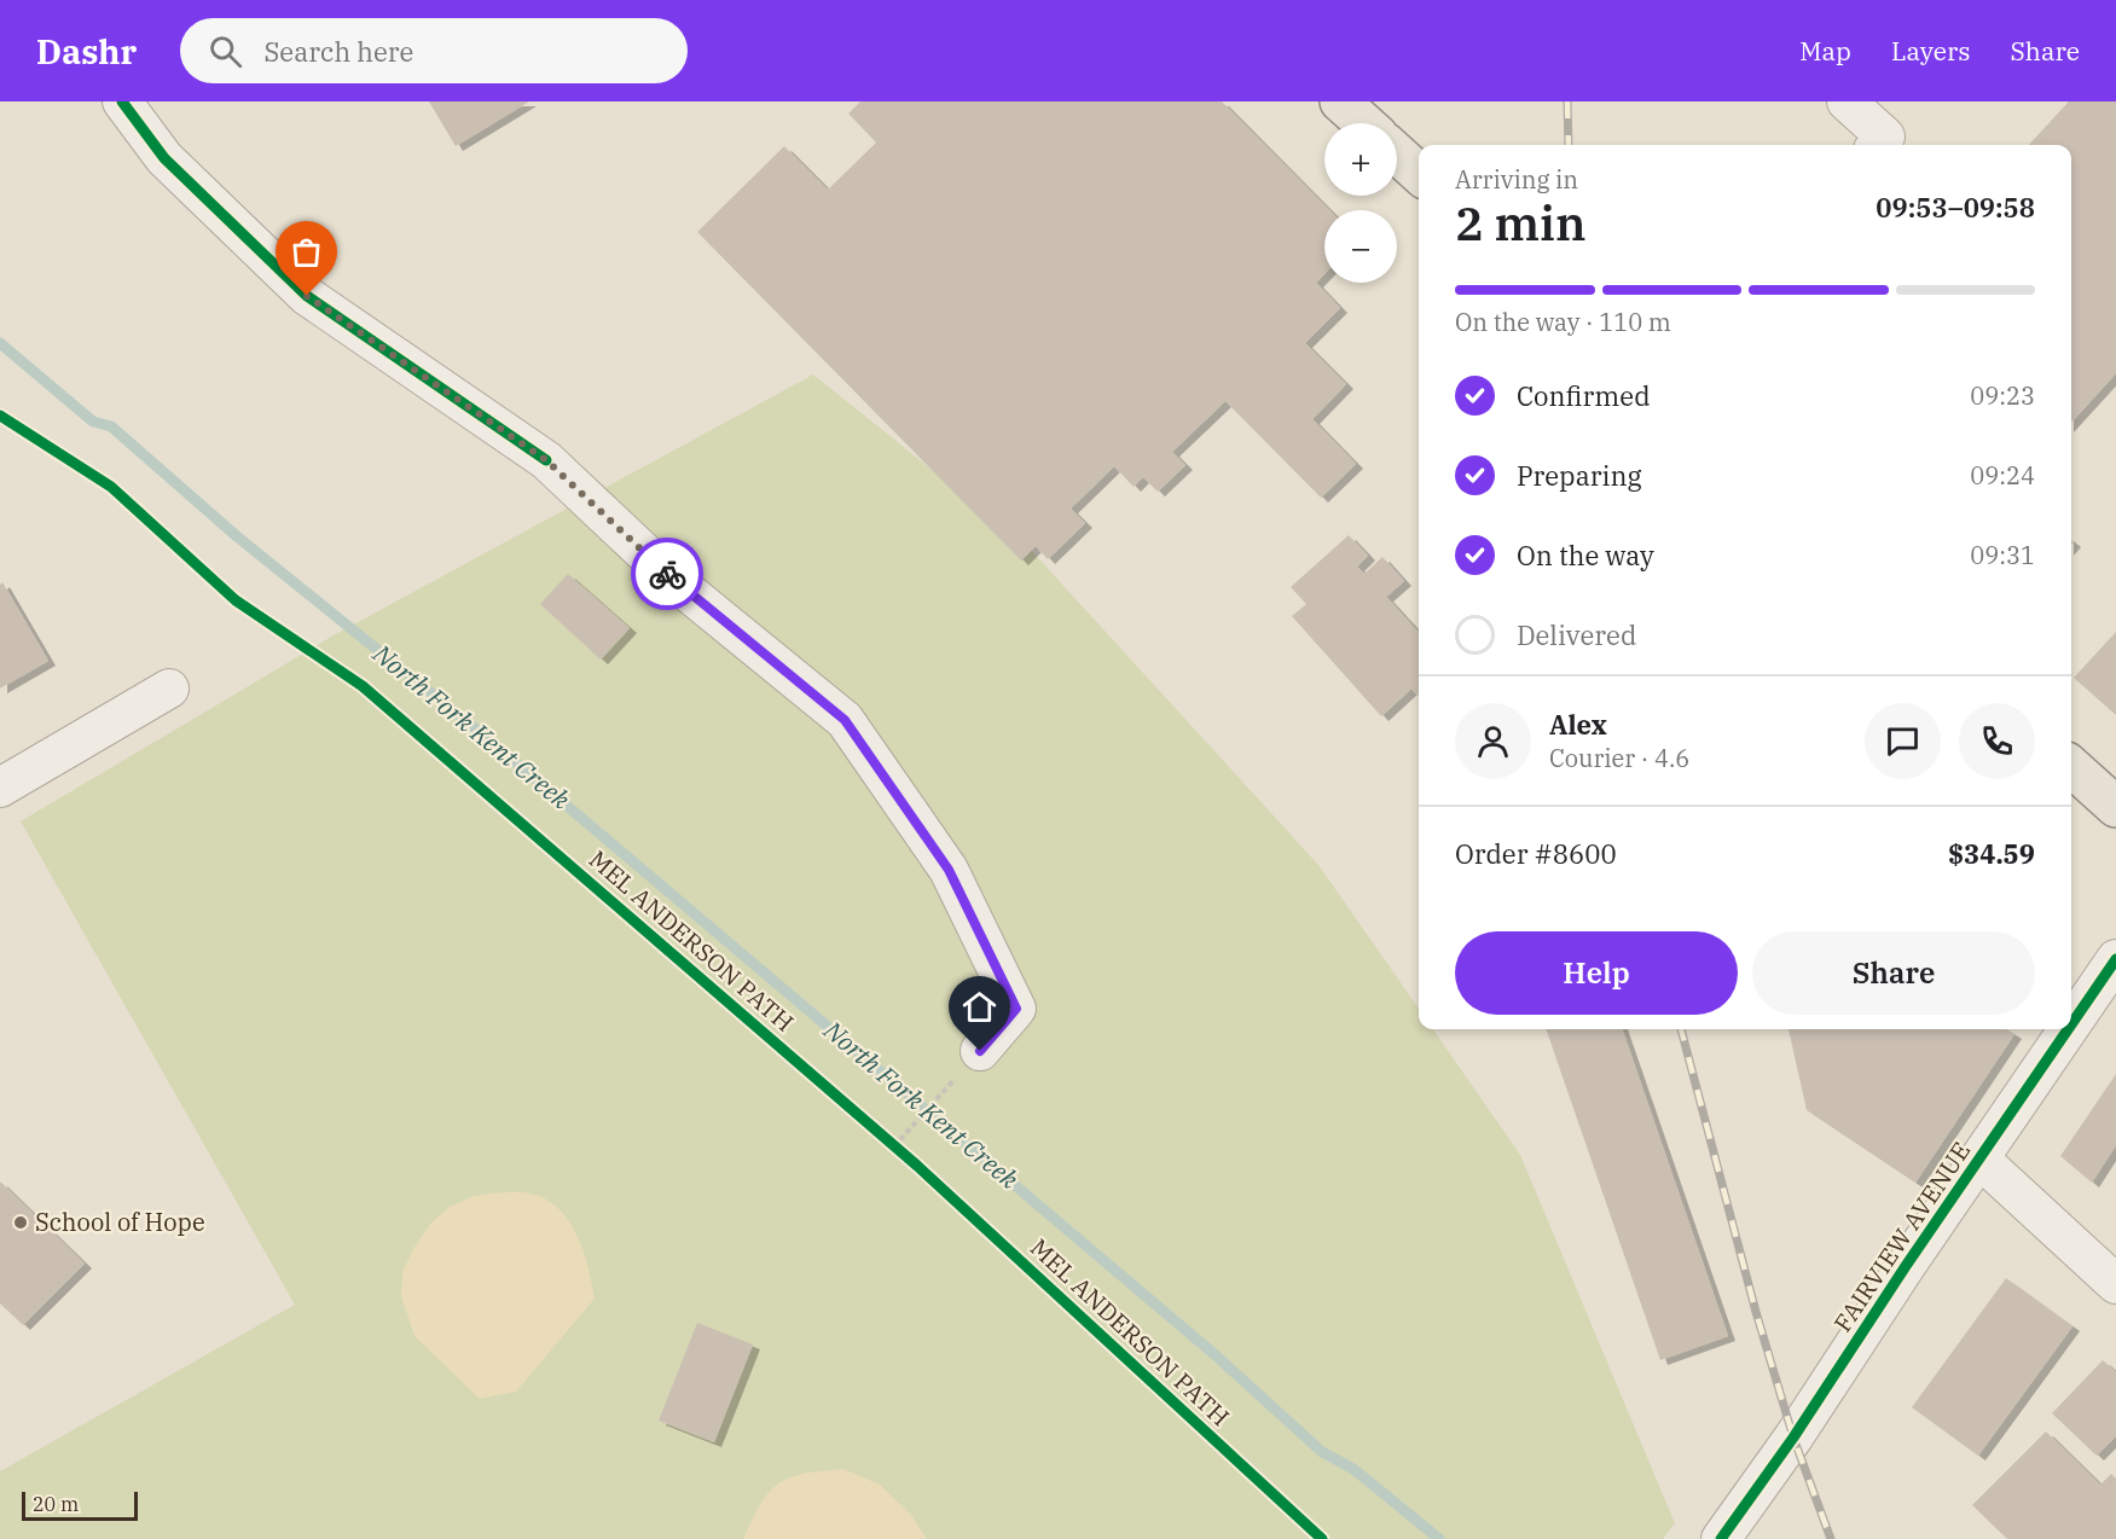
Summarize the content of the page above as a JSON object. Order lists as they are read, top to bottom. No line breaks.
{"streets":{"street":["FAIRVIEW AVENUE"],"cycle path":["MEL ANDERSON PATH"]},"water":["North Fork Kent Creek"],"places":["School of Hope"],"scale_bar":"20 m","page":{"header":"Dashr","search":"Search here","nav":["Map","Layers","Share"],"map_buttons":["+","−"],"heading":["2 min","Arriving in","09:53–09:58"],"panel":["Alex","Courier · 4.6","Order #8600","$34.59"],"bar":"On the way · 110 m","list":[["Confirmed","09:23"],["Preparing","09:24"],["On the way","09:31"],"Delivered"],"buttons":["Help","Share"],"scale":"20 m"}}
